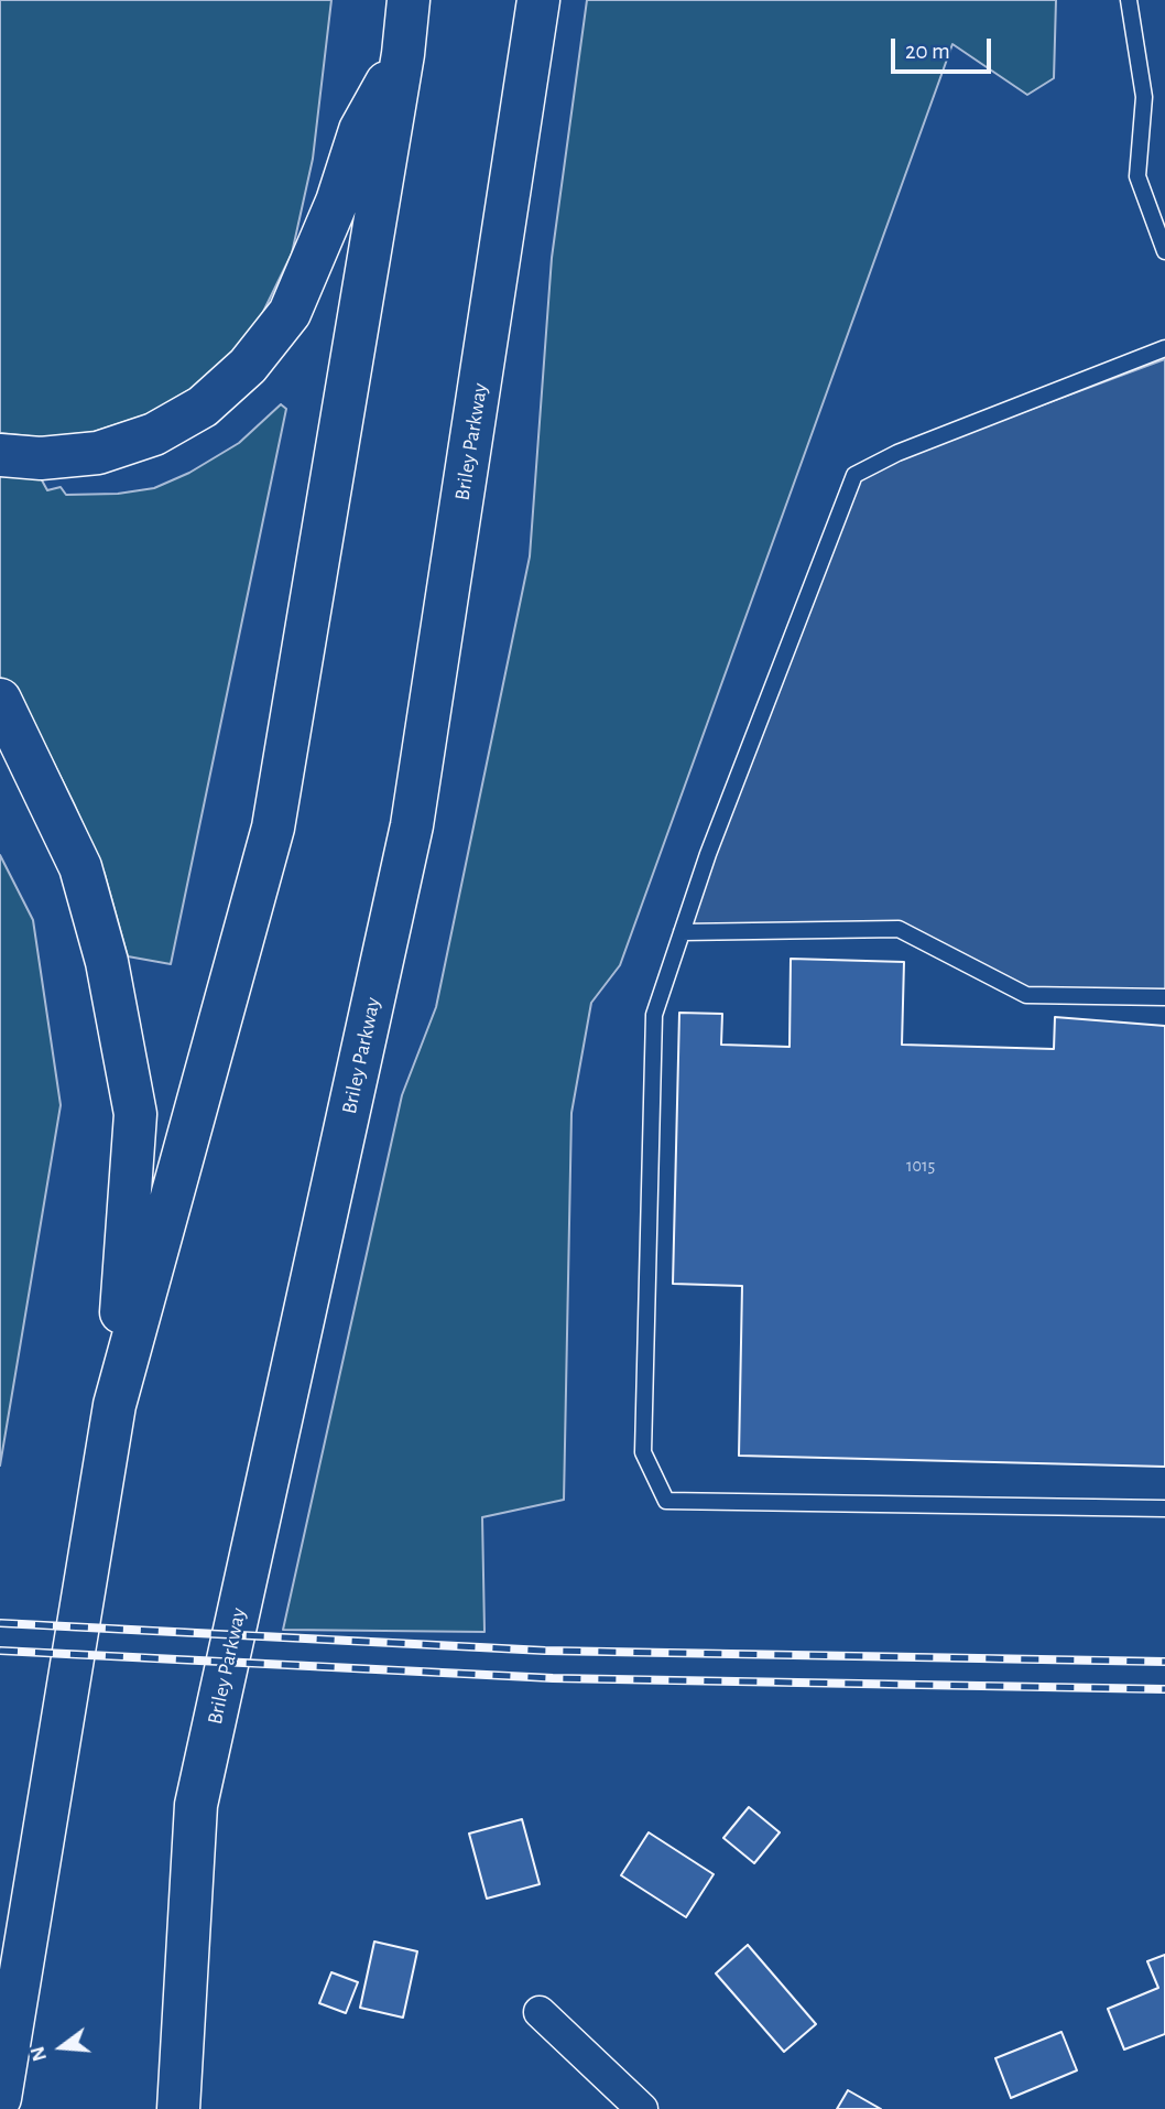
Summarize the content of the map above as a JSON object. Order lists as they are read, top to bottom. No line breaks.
{"streets":{"highway":["Briley Parkway"]},"house_numbers":["1015"],"scale_bar":"20 m","north":"left"}
